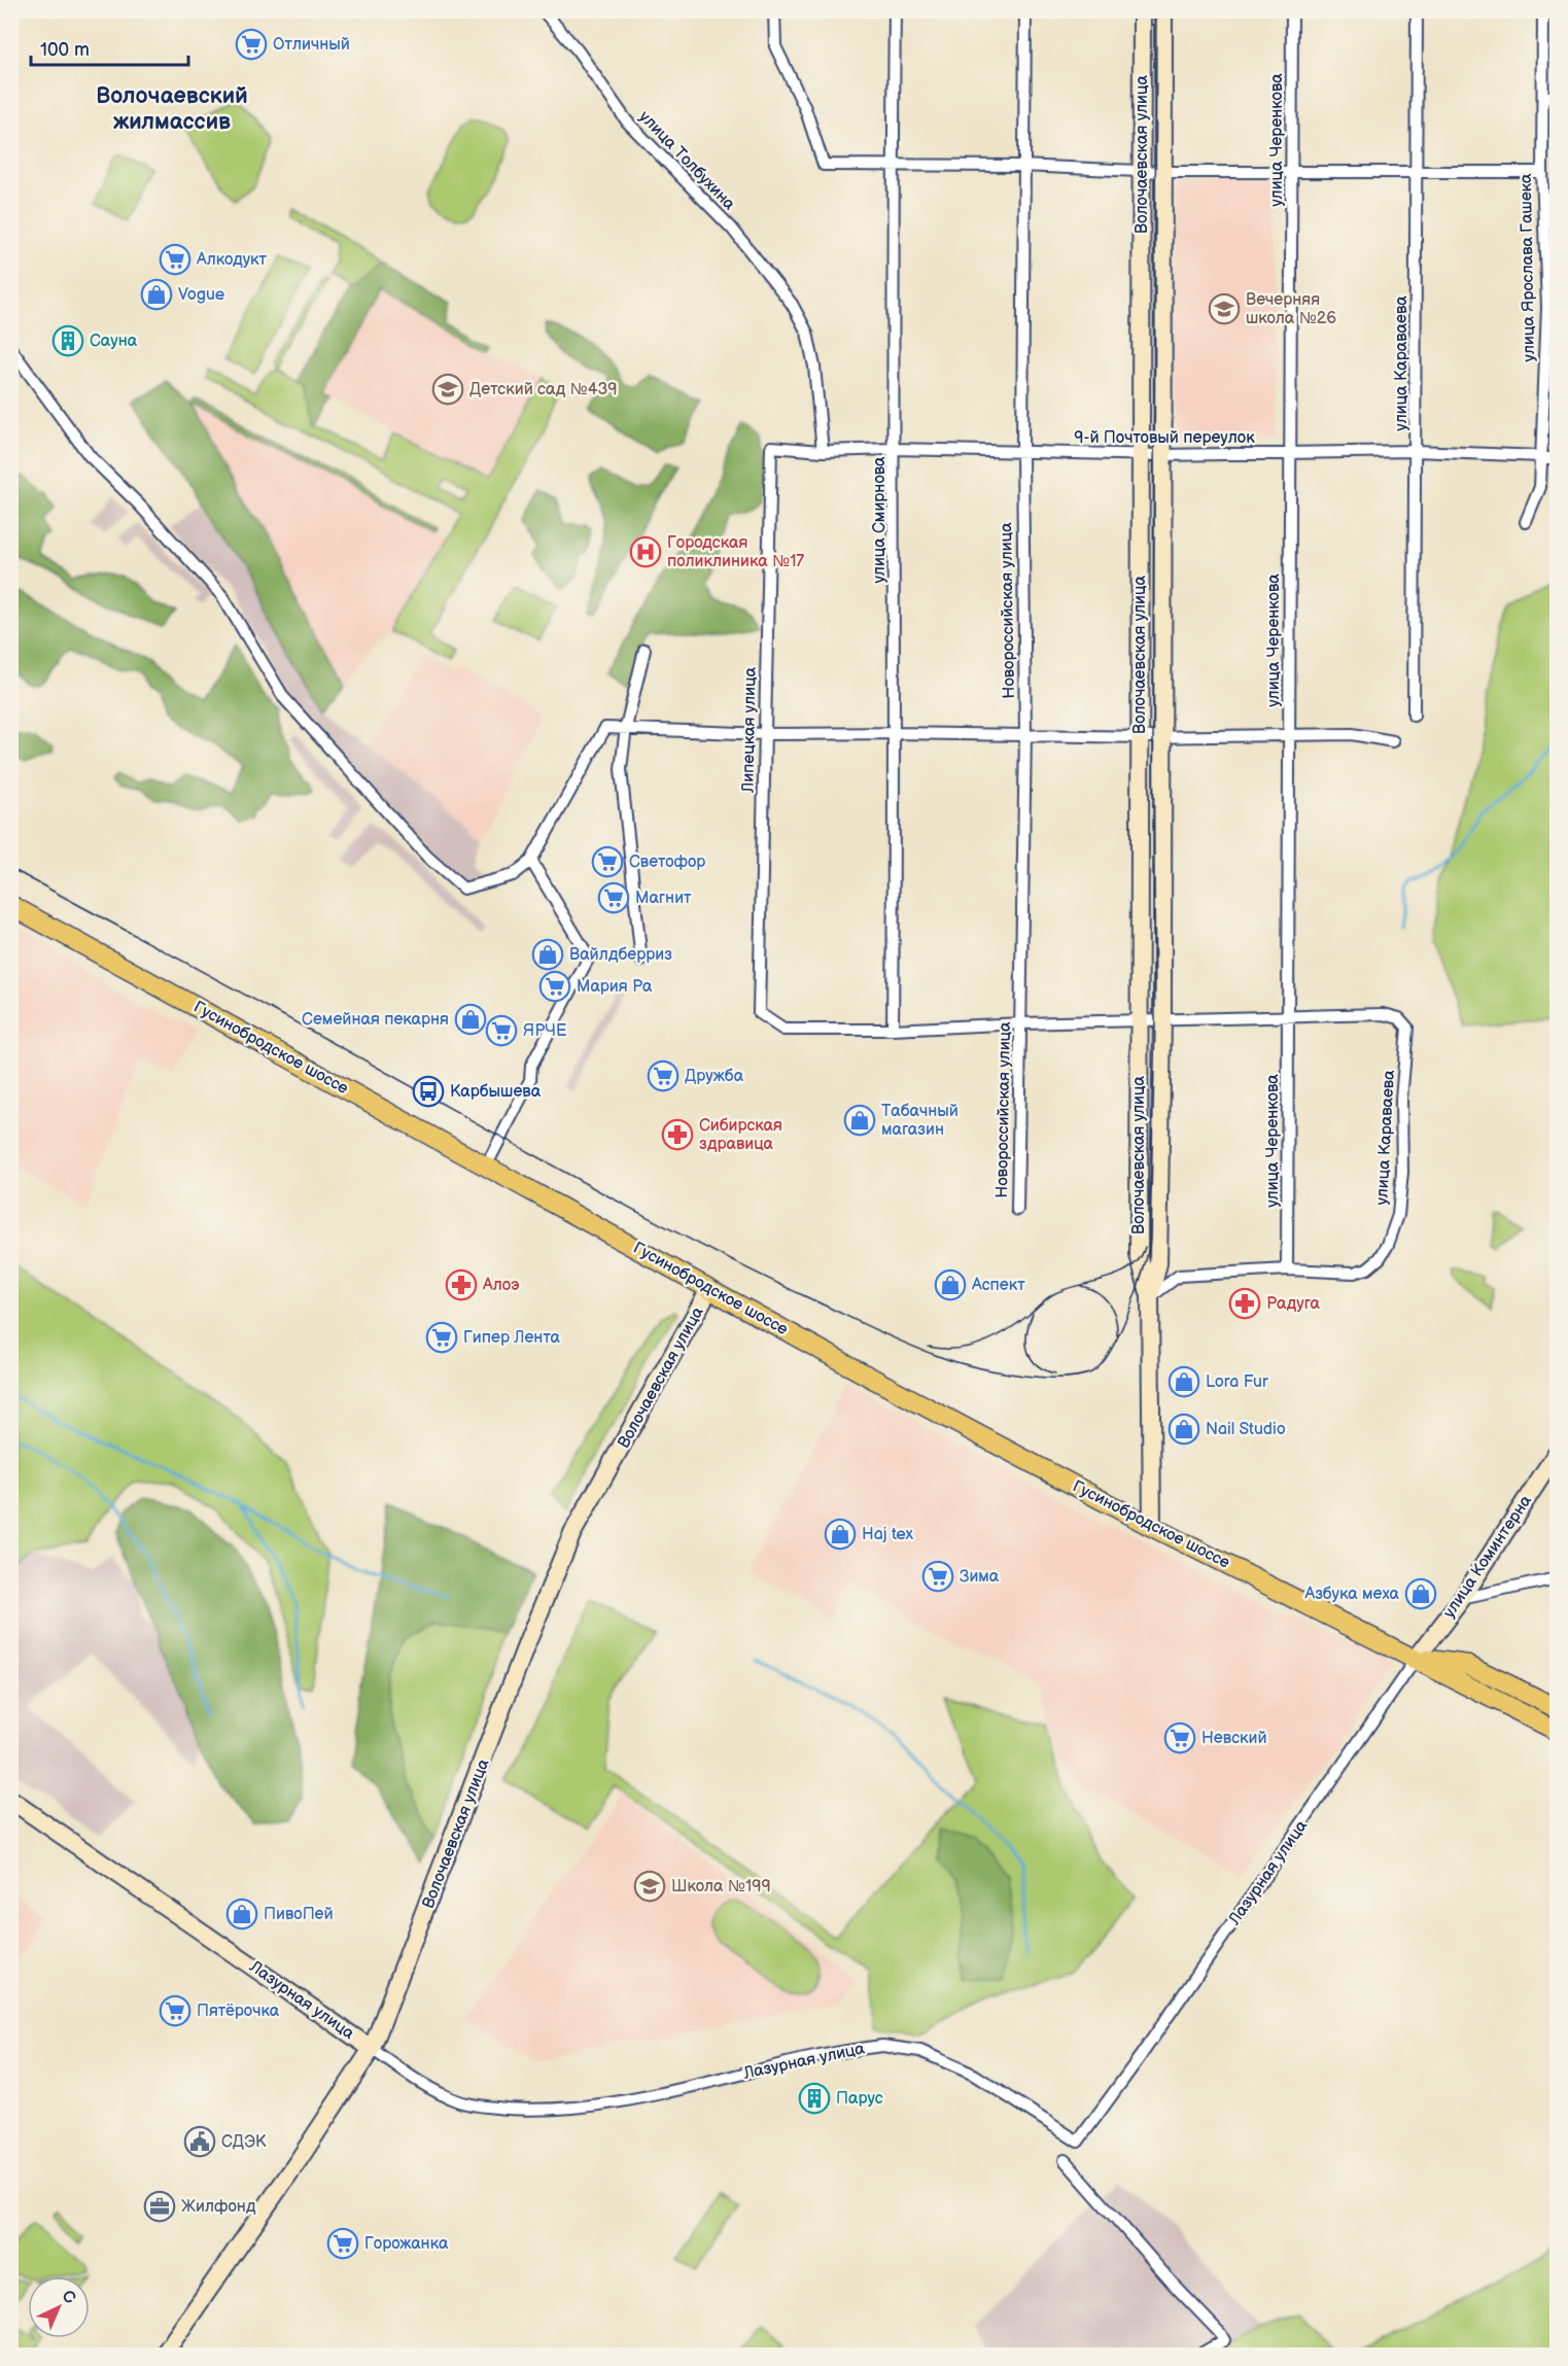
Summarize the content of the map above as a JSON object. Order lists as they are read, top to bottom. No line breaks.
{"streets":{"main road":["Волочаевская улица","Гусинобродское шоссе","улица Коминтерна","Лазурная улица"],"street":["улица Черенкова","улица Толбухина","улица Ярослава Гашека","улица Караваева","9-й Почтовый переулок","улица Смирнова","Новороссийская улица","Липецкая улица"]},"crossings":[["улица Черенкова","улица Караваева"],["улица Черенкова","9-й Почтовый переулок"],["Волочаевская улица","9-й Почтовый переулок"],["Волочаевская улица","Гусинобродское шоссе"],["Волочаевская улица","Лазурная улица"],["улица Толбухина","9-й Почтовый переулок"],["улица Ярослава Гашека","9-й Почтовый переулок"],["улица Караваева","9-й Почтовый переулок"],["9-й Почтовый переулок","улица Смирнова"],["9-й Почтовый переулок","Новороссийская улица"],["9-й Почтовый переулок","Липецкая улица"],["улица Смирнова","Липецкая улица"],["Гусинобродское шоссе","улица Коминтерна"],["Гусинобродское шоссе","Лазурная улица"],["улица Коминтерна","Лазурная улица"]],"districts":["Волочаевский жилмассив"],"places":{"supermarket":["Отличный","Алкодукт","Светофор","Магнит","Мария Ра","ЯРЧЕ","Дружба","Гипер Лента","Зима","Невский","Пятёрочка","Горожанка"],"shop":["Vogue","Вайлдберриз","Семейная пекарня","Табачный магазин","Аспект","Lora Fur","Nail Studio","Haj tex","Азбука меха","ПивоПей"],"school or university":["Вечерняя школа №26","Детский сад №439","Школа №199"],"building":["Сауна","Парус"],"hospital":["Городская поликлиника №17"],"bus stop":["Карбышева"],"pharmacy":["Сибирская здравица","Алоэ","Радуга"],"public building":["СДЭК"],"office":["Жилфонд"]},"scale_bar":"100 m","north":"top right"}
